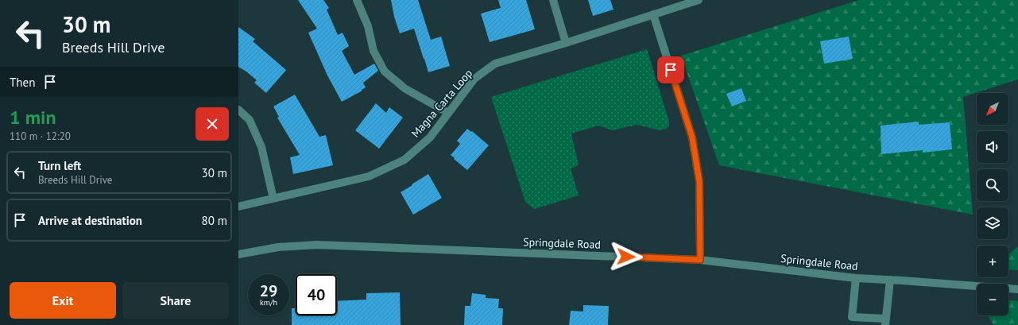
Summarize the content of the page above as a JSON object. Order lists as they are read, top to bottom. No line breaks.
{"streets":{"street":["Magna Carta Loop","Springdale Road"]},"north":"bottom left","page":{"turn":["30 m","Breeds Hill Drive"],"then":"Then","map_buttons":["+","−"],"heading":["1 min","110 m · 12:20"],"list":[{"name":"Turn left","note":"Breeds Hill Drive","value":"30 m"},{"name":"Arrive at destination","value":"80 m"}],"speed":"29 km/h","limit":"40","buttons":["Exit","Share"]}}
